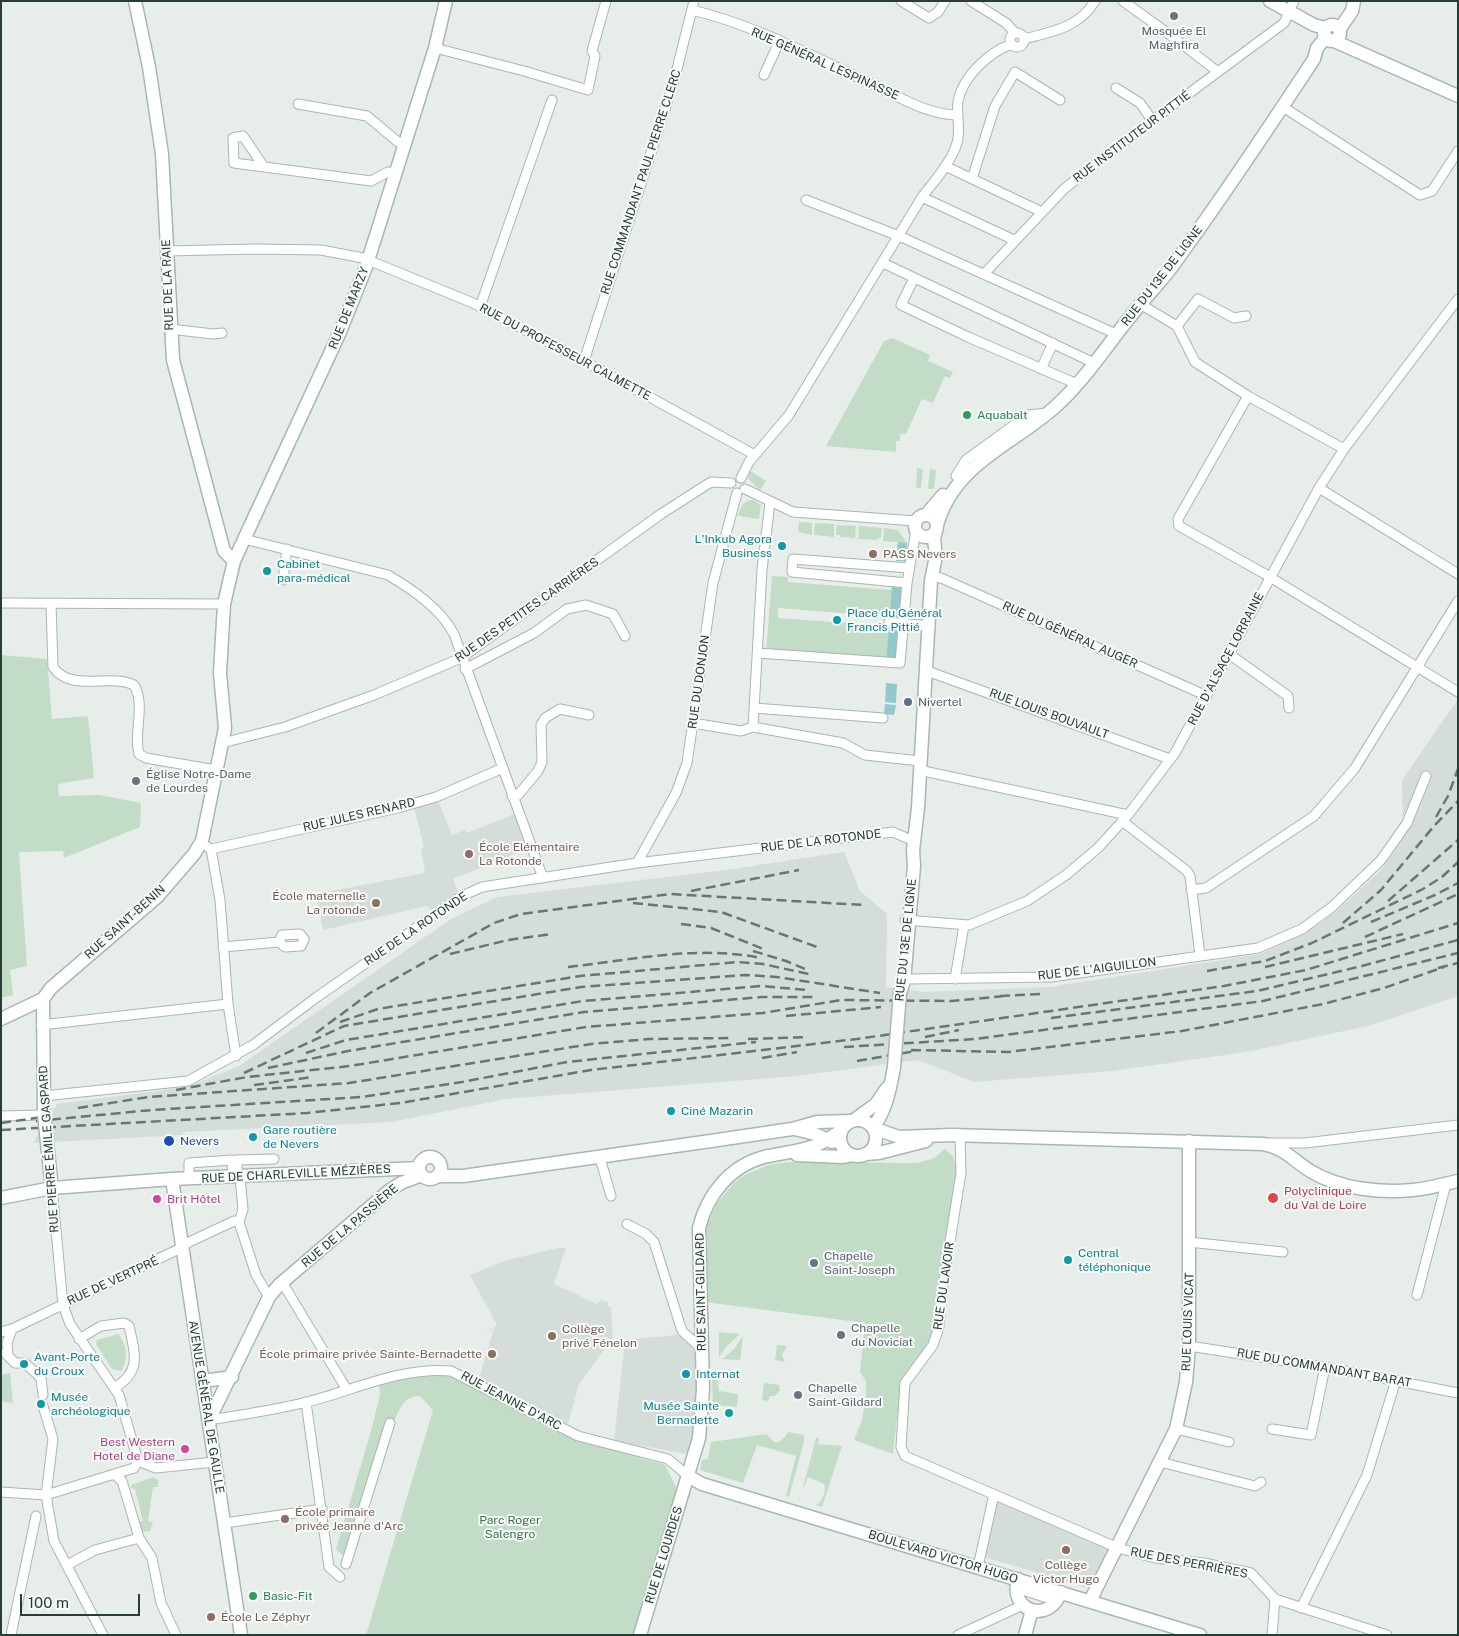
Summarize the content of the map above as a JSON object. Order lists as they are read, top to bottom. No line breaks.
{"streets":{"main road":["RUE DU 13E DE LIGNE","RUE DE LA RAIE","RUE DE MARZY","RUE SAINT-BENIN","RUE PIERRE ÉMILE GASPARD","RUE DE CHARLEVILLE MÉZIÈRES","RUE DE LA PASSIÈRE","RUE SAINT-GILDARD","RUE LOUIS VICAT","AVENUE GÉNÉRAL DE GAULLE","RUE DE LOURDES","BOULEVARD VICTOR HUGO"],"street":["RUE GÉNÉRAL LESPINASSE","RUE INSTITUTEUR PITTIÉ","RUE COMMANDANT PAUL PIERRE CLERC","RUE DU PROFESSEUR CALMETTE","RUE DES PETITES CARRIÈRES","RUE DU GÉNÉRAL AUGER","RUE D'ALSACE LORRAINE","RUE DU DONJON","RUE LOUIS BOUVAULT","RUE JULES RENARD","RUE DE LA ROTONDE","RUE DE L'AIGUILLON","RUE DE VERTPRÉ","RUE DU LAVOIR","RUE DU COMMANDANT BARAT","RUE JEANNE D'ARC","RUE DES PERRIÈRES"]},"crossings":[["RUE GÉNÉRAL LESPINASSE","RUE COMMANDANT PAUL PIERRE CLERC"],["RUE COMMANDANT PAUL PIERRE CLERC","RUE DU PROFESSEUR CALMETTE"],["RUE DU 13E DE LIGNE","RUE DU GÉNÉRAL AUGER"],["RUE DU 13E DE LIGNE","RUE D'ALSACE LORRAINE"],["RUE DU 13E DE LIGNE","RUE LOUIS BOUVAULT"],["RUE DU 13E DE LIGNE","RUE DE LA ROTONDE"],["RUE DU 13E DE LIGNE","RUE DE L'AIGUILLON"],["RUE DU 13E DE LIGNE","RUE SAINT-GILDARD"],["RUE DE LA RAIE","RUE DE MARZY"],["RUE DE LA RAIE","RUE DU PROFESSEUR CALMETTE"],["RUE DE MARZY","RUE DU PROFESSEUR CALMETTE"],["RUE DE MARZY","RUE SAINT-BENIN"],["RUE DES PETITES CARRIÈRES","RUE DU DONJON"],["RUE DES PETITES CARRIÈRES","RUE SAINT-BENIN"],["RUE DU GÉNÉRAL AUGER","RUE D'ALSACE LORRAINE"],["RUE D'ALSACE LORRAINE","RUE LOUIS BOUVAULT"],["RUE DU DONJON","RUE DE LA ROTONDE"],["RUE JULES RENARD","RUE SAINT-BENIN"],["RUE DE LA ROTONDE","RUE PIERRE ÉMILE GASPARD"],["RUE SAINT-BENIN","RUE PIERRE ÉMILE GASPARD"],["RUE PIERRE ÉMILE GASPARD","RUE DE CHARLEVILLE MÉZIÈRES"],["RUE PIERRE ÉMILE GASPARD","RUE DE VERTPRÉ"],["RUE DE CHARLEVILLE MÉZIÈRES","RUE DE LA PASSIÈRE"],["RUE DE CHARLEVILLE MÉZIÈRES","AVENUE GÉNÉRAL DE GAULLE"],["RUE DE LA PASSIÈRE","RUE JEANNE D'ARC"],["RUE DE LA PASSIÈRE","AVENUE GÉNÉRAL DE GAULLE"],["RUE DE VERTPRÉ","AVENUE GÉNÉRAL DE GAULLE"],["RUE DU LAVOIR","RUE SAINT-GILDARD"],["RUE DU LAVOIR","RUE DES PERRIÈRES"],["RUE SAINT-GILDARD","RUE JEANNE D'ARC"],["RUE SAINT-GILDARD","RUE DE LOURDES"],["RUE SAINT-GILDARD","BOULEVARD VICTOR HUGO"],["RUE LOUIS VICAT","RUE DU COMMANDANT BARAT"],["RUE LOUIS VICAT","BOULEVARD VICTOR HUGO"],["RUE LOUIS VICAT","RUE DES PERRIÈRES"],["RUE JEANNE D'ARC","AVENUE GÉNÉRAL DE GAULLE"],["RUE JEANNE D'ARC","RUE DE LOURDES"],["RUE JEANNE D'ARC","BOULEVARD VICTOR HUGO"],["RUE DE LOURDES","BOULEVARD VICTOR HUGO"]],"parks":["Parc Roger Salengro"],"places":["Mosquée El Maghfira","Aquabalt","L'Inkub Agora Business","PASS Nevers","Cabinet para-médical","Place du Général Francis Pittié","Nivertel","Église Notre-Dame de Lourdes","École Elémentaire La Rotonde","École maternelle La rotonde","Ciné Mazarin","Gare routière de Nevers","Nevers","Polyclinique du Val de Loire","Brit Hôtel","Central téléphonique","Chapelle Saint-Joseph","Chapelle du Noviciat","Collège privé Fénelon","École primaire privée Sainte-Bernadette","Avant-Porte du Croux","Internat","Chapelle Saint-Gildard","Musée archéologique","Musée Sainte Bernadette","Best Western Hotel de Diane","École primaire privée Jeanne d'Arc","Collège Victor Hugo","Basic-Fit","École Le Zéphyr"],"scale_bar":"100 m"}
